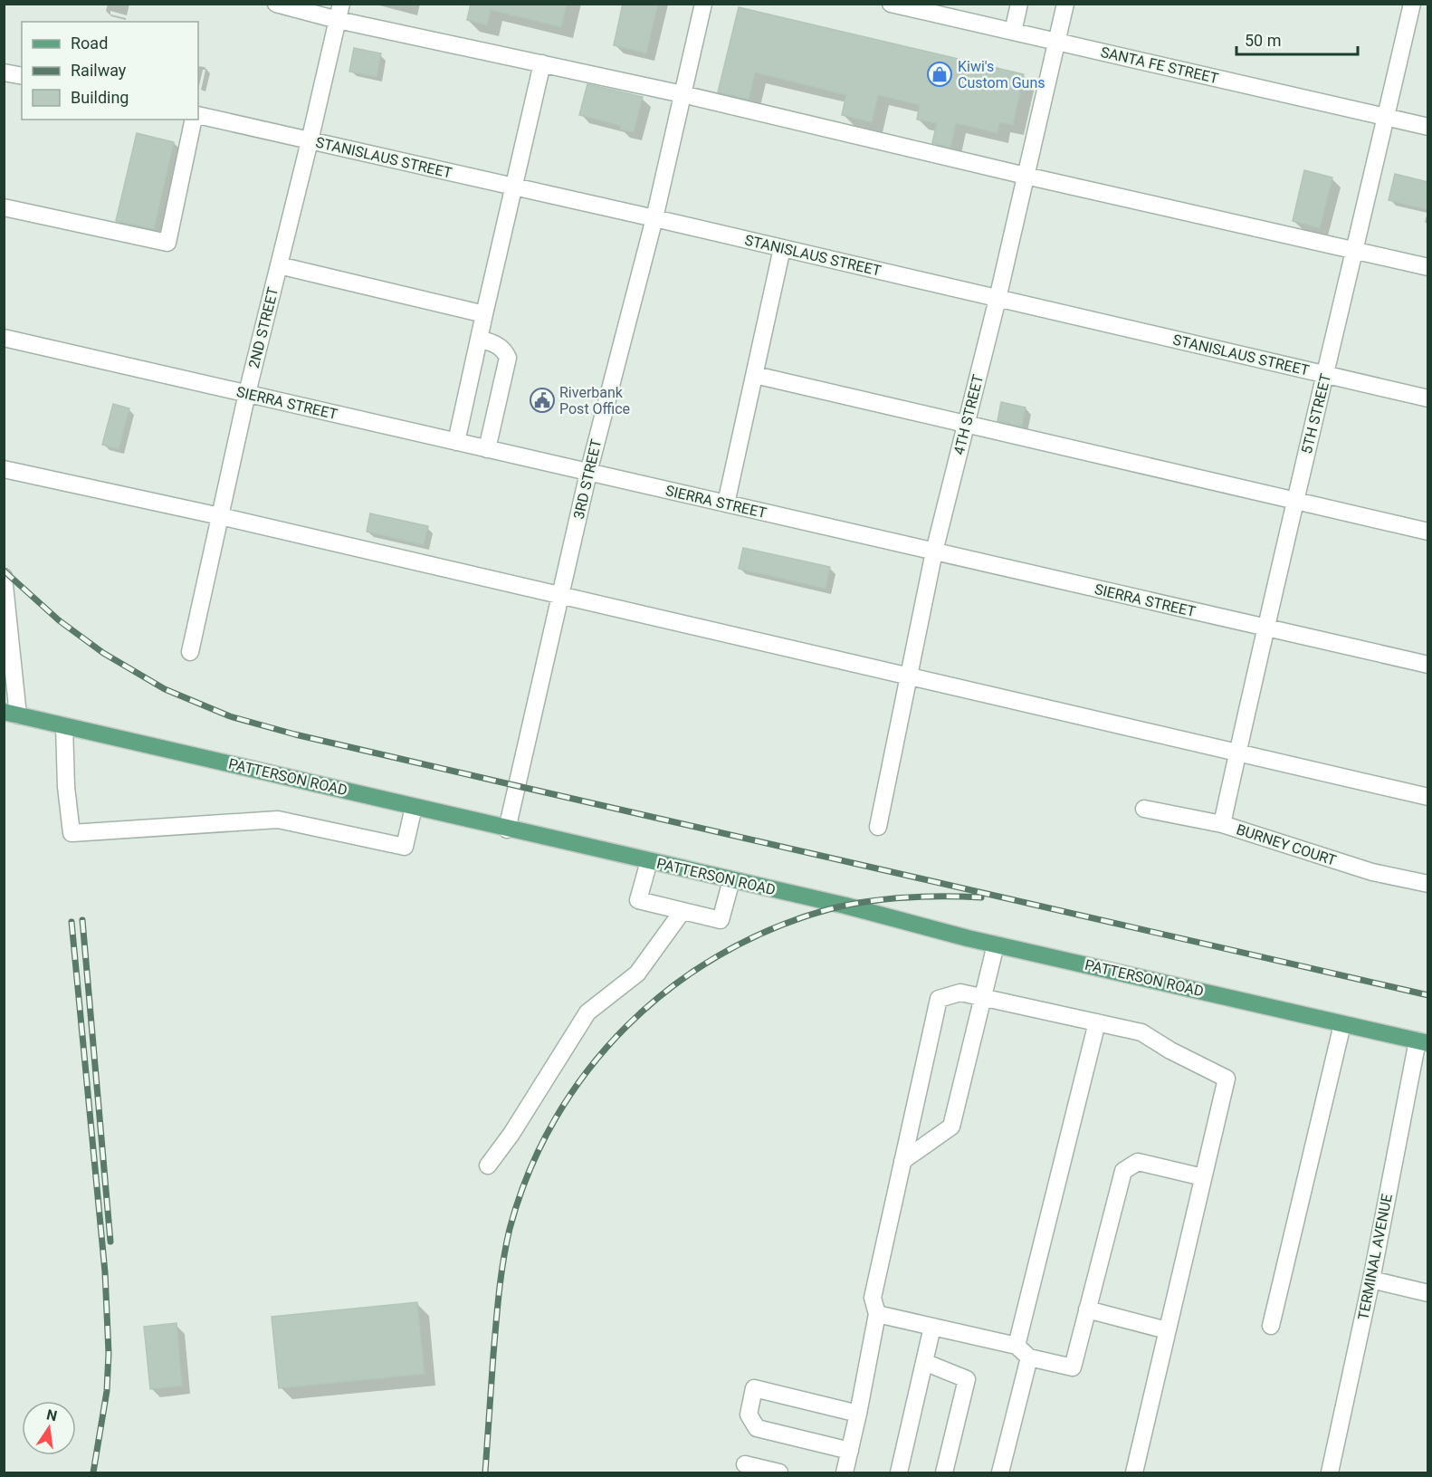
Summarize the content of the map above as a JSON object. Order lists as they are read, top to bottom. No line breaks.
{"streets":{"main road":["PATTERSON ROAD"],"street":["SANTA FE STREET","STANISLAUS STREET","2ND STREET","SIERRA STREET","5TH STREET","4TH STREET","3RD STREET","BURNEY COURT","TERMINAL AVENUE"]},"crossings":[["SANTA FE STREET","5TH STREET"],["SANTA FE STREET","4TH STREET"],["STANISLAUS STREET","2ND STREET"],["STANISLAUS STREET","5TH STREET"],["STANISLAUS STREET","4TH STREET"],["STANISLAUS STREET","3RD STREET"],["2ND STREET","SIERRA STREET"],["SIERRA STREET","5TH STREET"],["SIERRA STREET","4TH STREET"],["SIERRA STREET","3RD STREET"],["5TH STREET","BURNEY COURT"],["3RD STREET","PATTERSON ROAD"],["PATTERSON ROAD","TERMINAL AVENUE"]],"places":{"shop":["Kiwi's Custom Guns"],"public building":["Riverbank Post Office"]},"legend":["Road","Railway","Building"],"scale_bar":"50 m","north":"top"}
